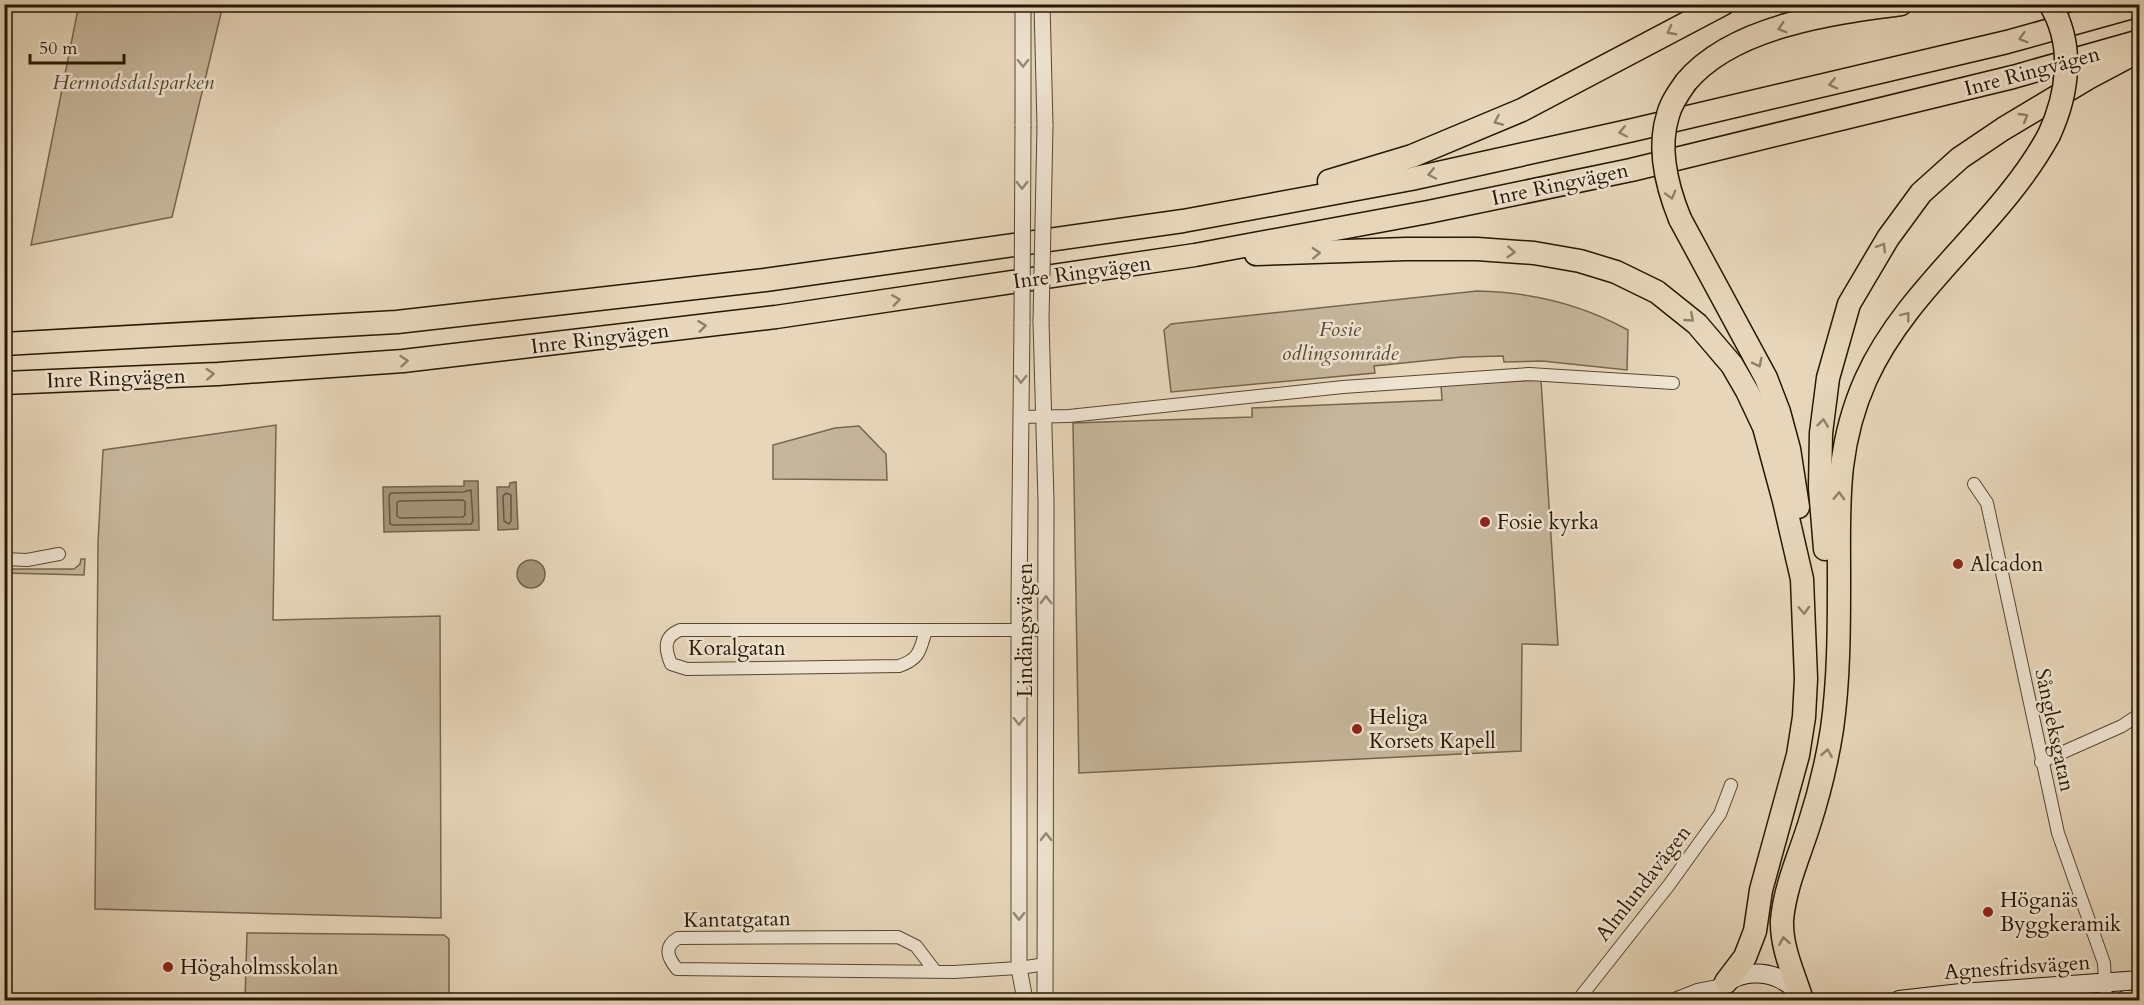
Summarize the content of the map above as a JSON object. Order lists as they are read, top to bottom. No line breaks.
{"streets":{"highway":["Inre Ringvägen"],"main road":["Agnesfridsvägen"],"street":["Lindängsvägen","Koralgatan","Sångleksgatan","Almlundavägen","Kantatgatan"]},"crossings":[["Lindängsvägen","Koralgatan"],["Lindängsvägen","Kantatgatan"],["Sångleksgatan","Agnesfridsvägen"]],"parks":["Hermodsdalsparken","Fosie odlingsområde"],"places":["Fosie kyrka","Alcadon","Heliga Korsets Kapell","Höganäs Byggkeramik","Högaholmsskolan"],"scale_bar":"50 m"}
